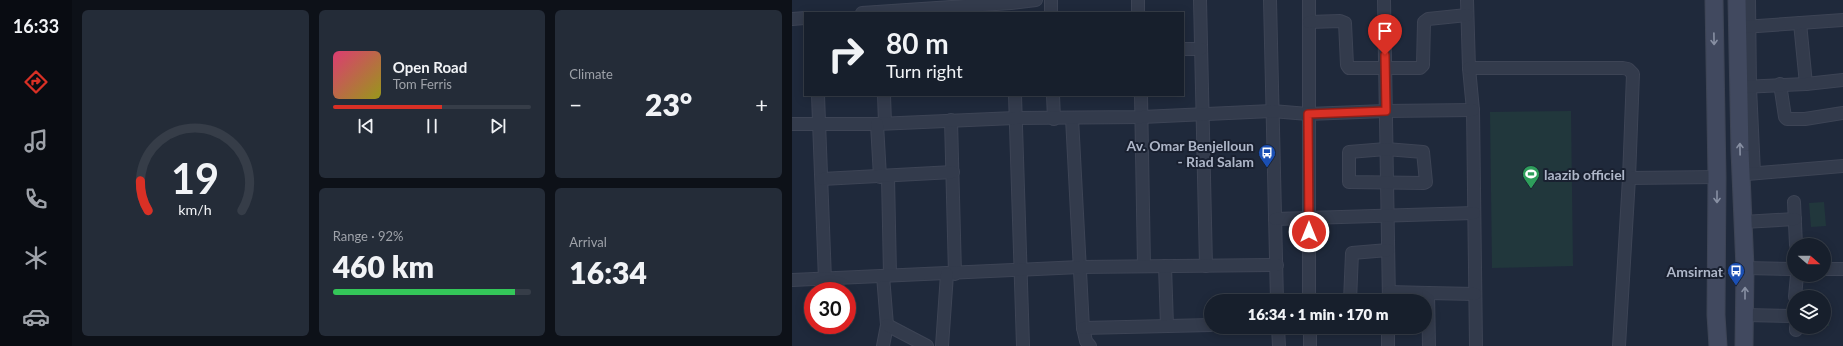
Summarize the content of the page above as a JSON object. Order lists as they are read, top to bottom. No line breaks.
{"places":{"bus stop":["Av. Omar Benjelloun - Riad Salam","Amsirnat"],"sports":["laazib officiel"]},"north":"right","page":{"tabs":"16:33","tile":["Climate",["Range · 92%","460 km"],["Arrival","16:34"]],"turn":["80 m","Turn right"],"song":["Open Road","Tom Ferris"],"heat":["−","23°","+"],"limit":"30","trip":"16:34 · 1 min · 170 m","gauge":["19","km/h"]}}
